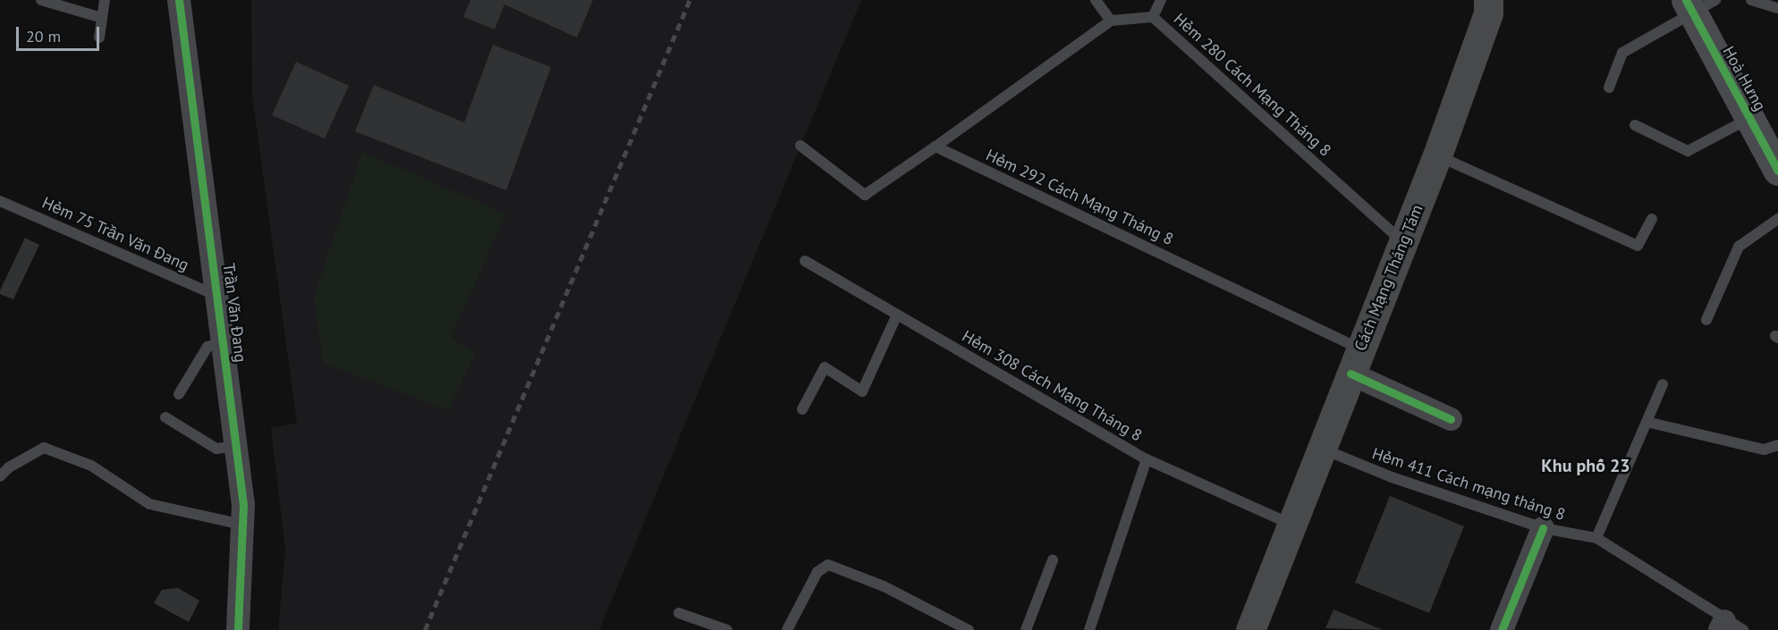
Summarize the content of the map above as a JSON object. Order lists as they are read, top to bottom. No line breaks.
{"streets":{"main road":["Cách Mạng Tháng Tám"],"street":["Hoà Hưng","Trần Văn Ðang"],"lane":["Hẻm 280 Cách Mạng Tháng 8","Hẻm 292 Cách Mạng Tháng 8","Hẻm 75 Trần Văn Ðang","Hẻm 308 Cách Mạng Tháng 8","Hẻm 411 Cách mạng tháng 8"]},"crossings":[["Hẻm 280 Cách Mạng Tháng 8","Cách Mạng Tháng Tám"],["Hẻm 292 Cách Mạng Tháng 8","Cách Mạng Tháng Tám"],["Hẻm 75 Trần Văn Ðang","Trần Văn Ðang"],["Cách Mạng Tháng Tám","Hẻm 308 Cách Mạng Tháng 8"],["Cách Mạng Tháng Tám","Hẻm 411 Cách mạng tháng 8"]],"districts":["Khu phố 23"],"scale_bar":"20 m"}
